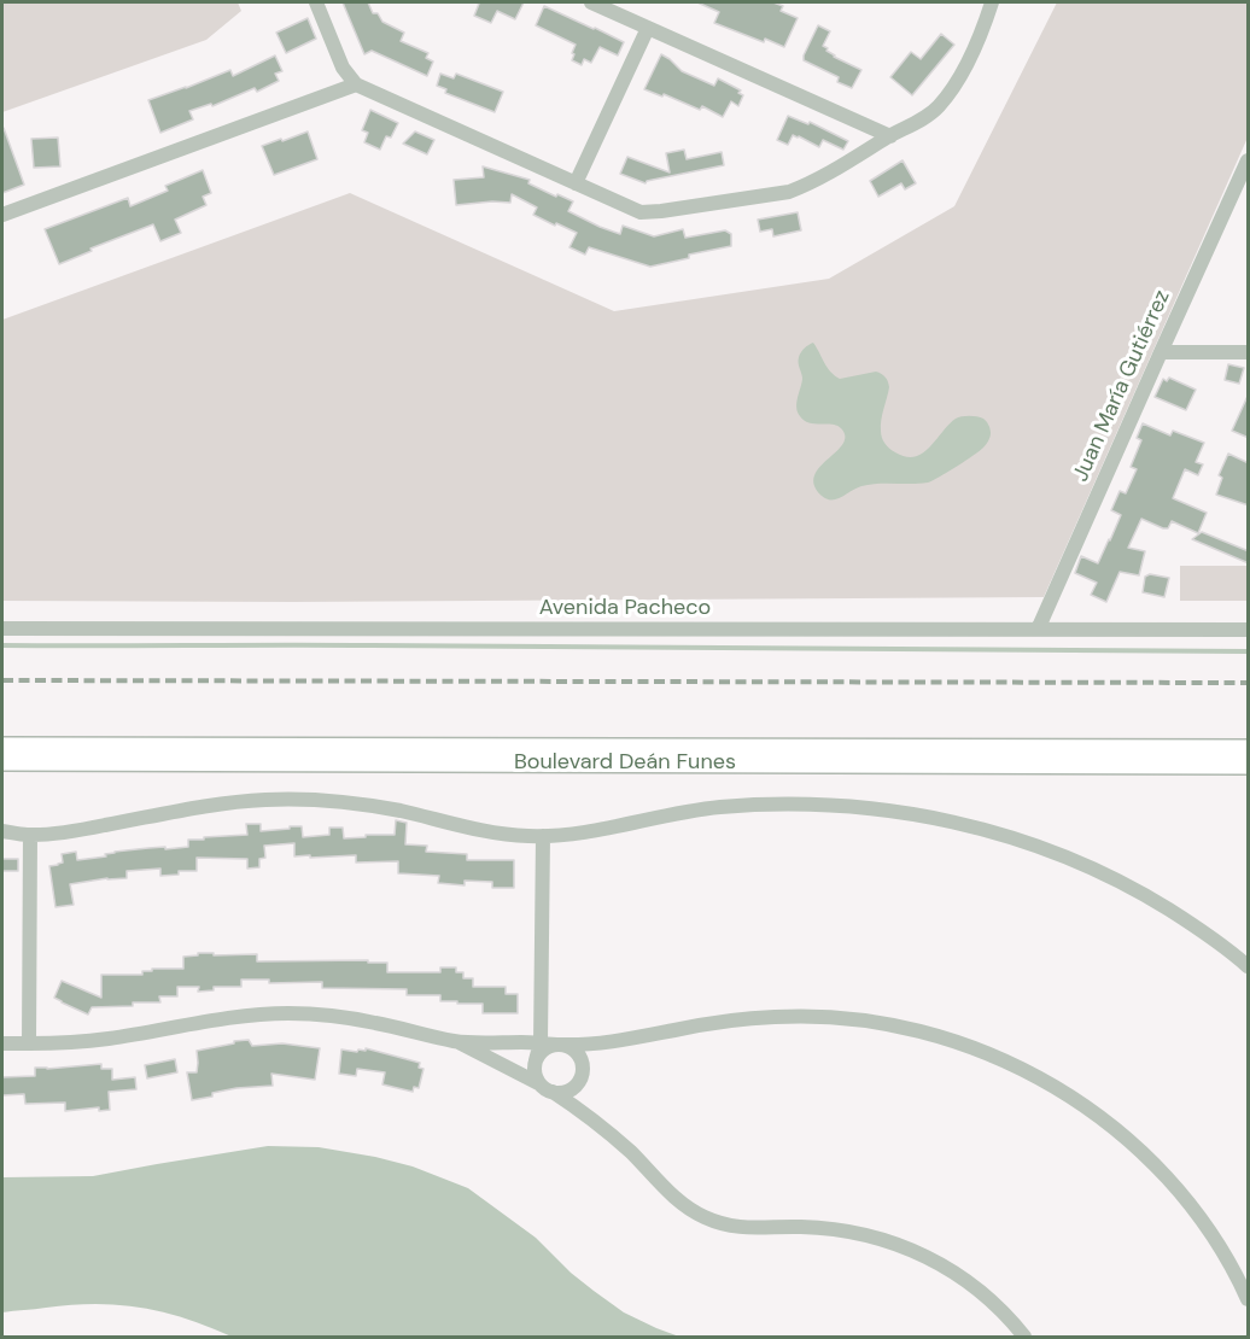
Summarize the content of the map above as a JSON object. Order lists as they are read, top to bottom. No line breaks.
{"streets":{"main road":["Boulevard Deán Funes"],"street":["Juan María Gutiérrez","Avenida Pacheco"]},"crossings":[["Juan María Gutiérrez","Avenida Pacheco"]]}
